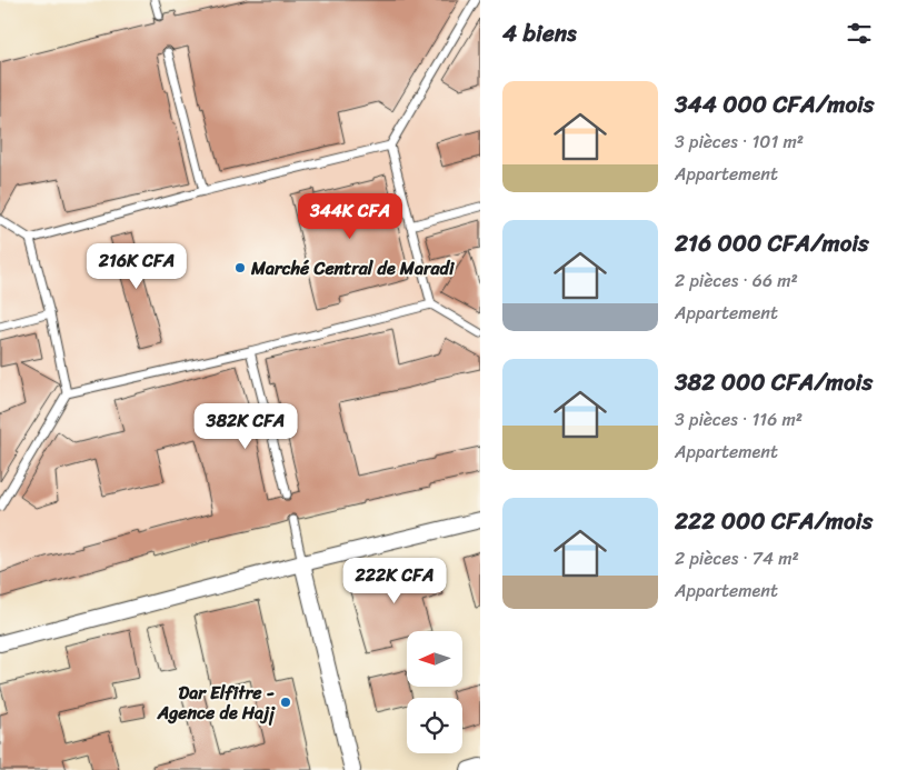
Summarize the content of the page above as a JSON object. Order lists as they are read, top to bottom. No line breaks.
{"places":["Marché Central de Maradi","Dar Elfitre - Agence de Hajj"],"north":"left","page":{"heading":"4 biens","list":[{"name":"344 000 CFA/mois","note":"3 pièces · 101 m² · Appartement"},{"name":"216 000 CFA/mois","note":"2 pièces · 66 m² · Appartement"},{"name":"382 000 CFA/mois","note":"3 pièces · 116 m² · Appartement"},{"name":"222 000 CFA/mois","note":"2 pièces · 74 m² · Appartement"}],"price":["344K CFA","216K CFA","382K CFA","222K CFA"]}}
